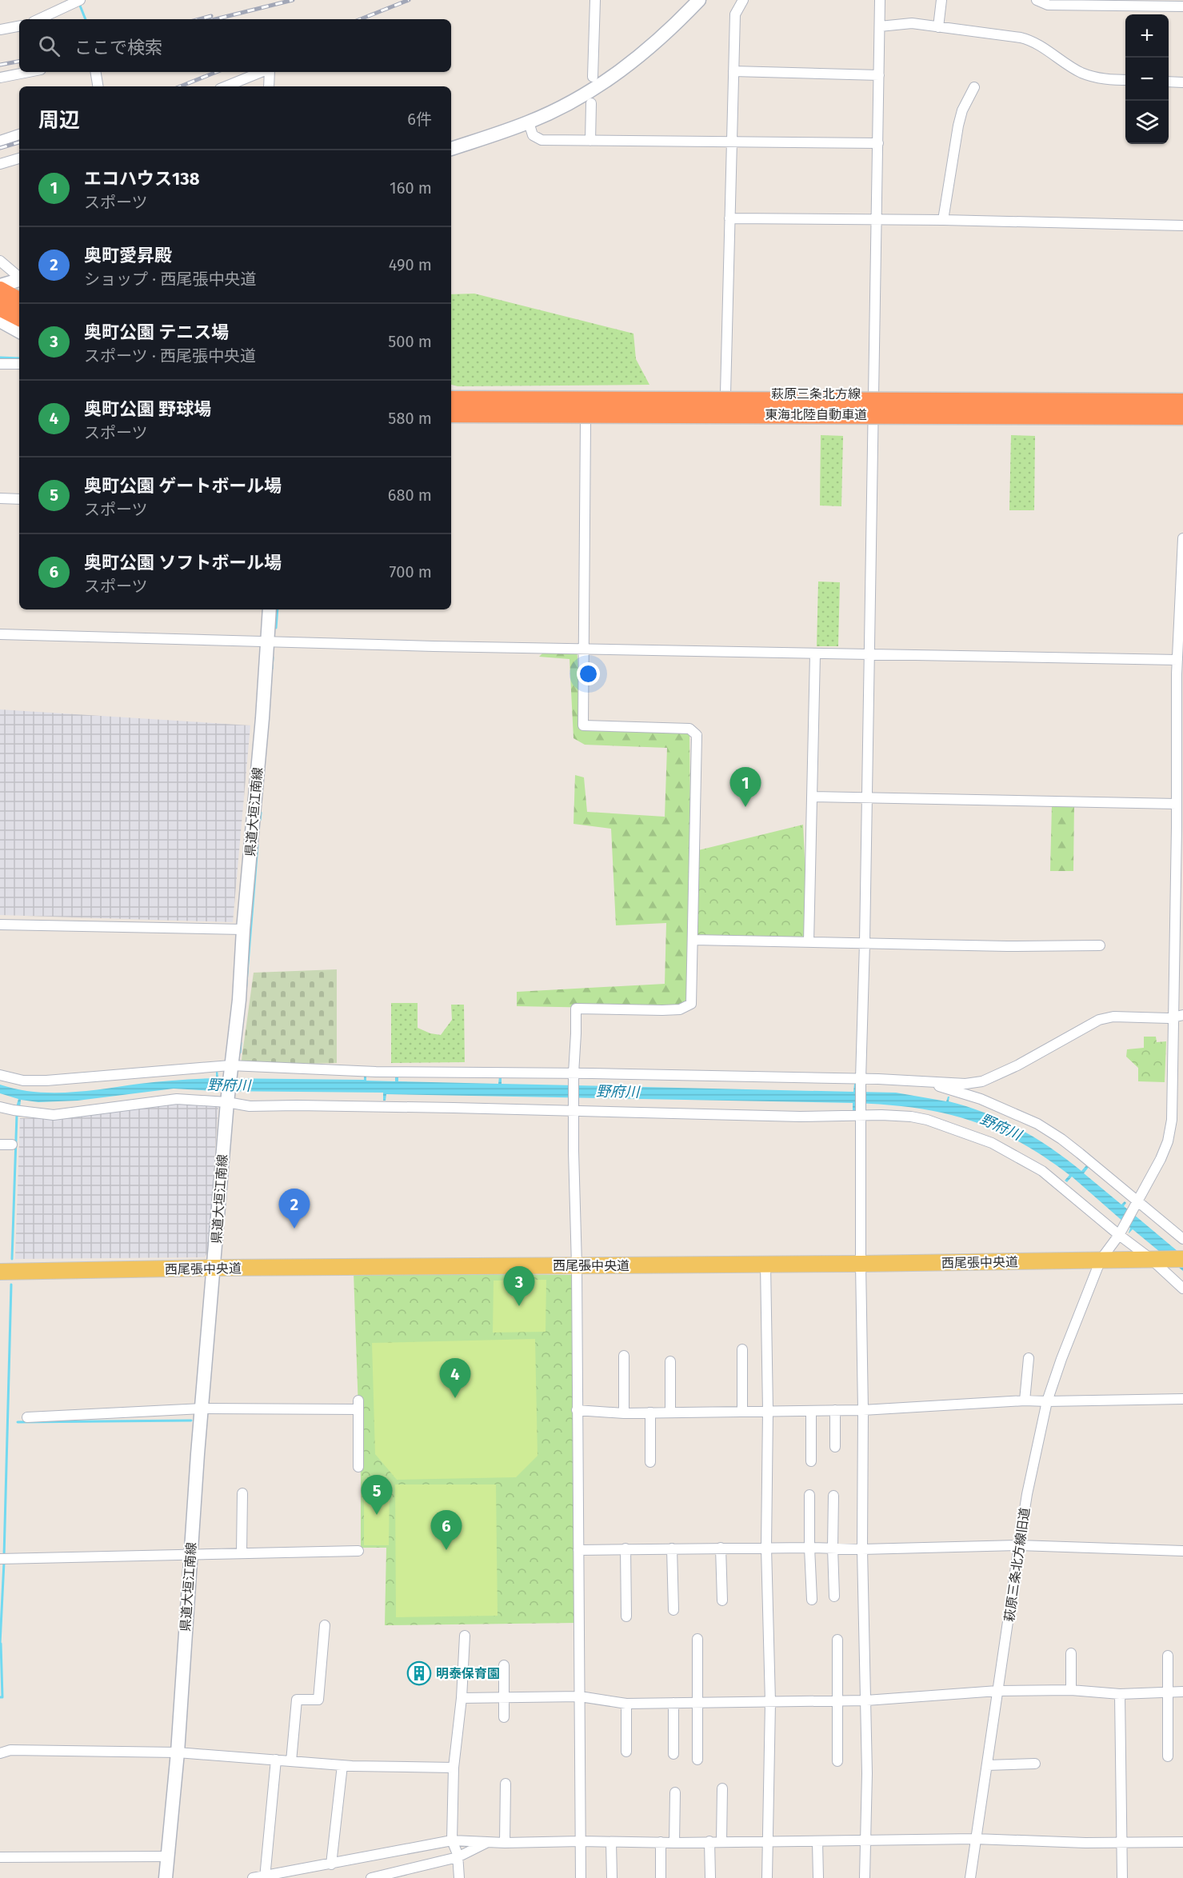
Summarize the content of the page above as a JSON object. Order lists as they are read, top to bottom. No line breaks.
{"streets":{"highway":["東海北陸自動車道"],"main road":["萩原三条北方線","県道大垣江南線","西尾張中央道"],"street":["萩原三条北方線旧道"]},"crossings":[["県道大垣江南線","西尾張中央道"],["西尾張中央道","萩原三条北方線旧道"]],"water":["野府川"],"places":{"building":["明泰保育園"]},"page":{"map_buttons":["+","−"],"search":"ここで検索","heading":["周辺","6件"],"list":[{"mark":"1","name":"エコハウス138","note":"スポーツ","value":"160 m"},{"mark":"2","name":"奥町愛昇殿","note":"ショップ · 西尾張中央道","value":"490 m"},{"mark":"3","name":"奥町公園 テニス場","note":"スポーツ · 西尾張中央道","value":"500 m"},{"mark":"4","name":"奥町公園 野球場","note":"スポーツ","value":"580 m"},{"mark":"5","name":"奥町公園 ゲートボール場","note":"スポーツ","value":"680 m"},{"mark":"6","name":"奥町公園 ソフトボール場","note":"スポーツ","value":"700 m"}],"pins":["1","2","3","4","5","6"]}}
